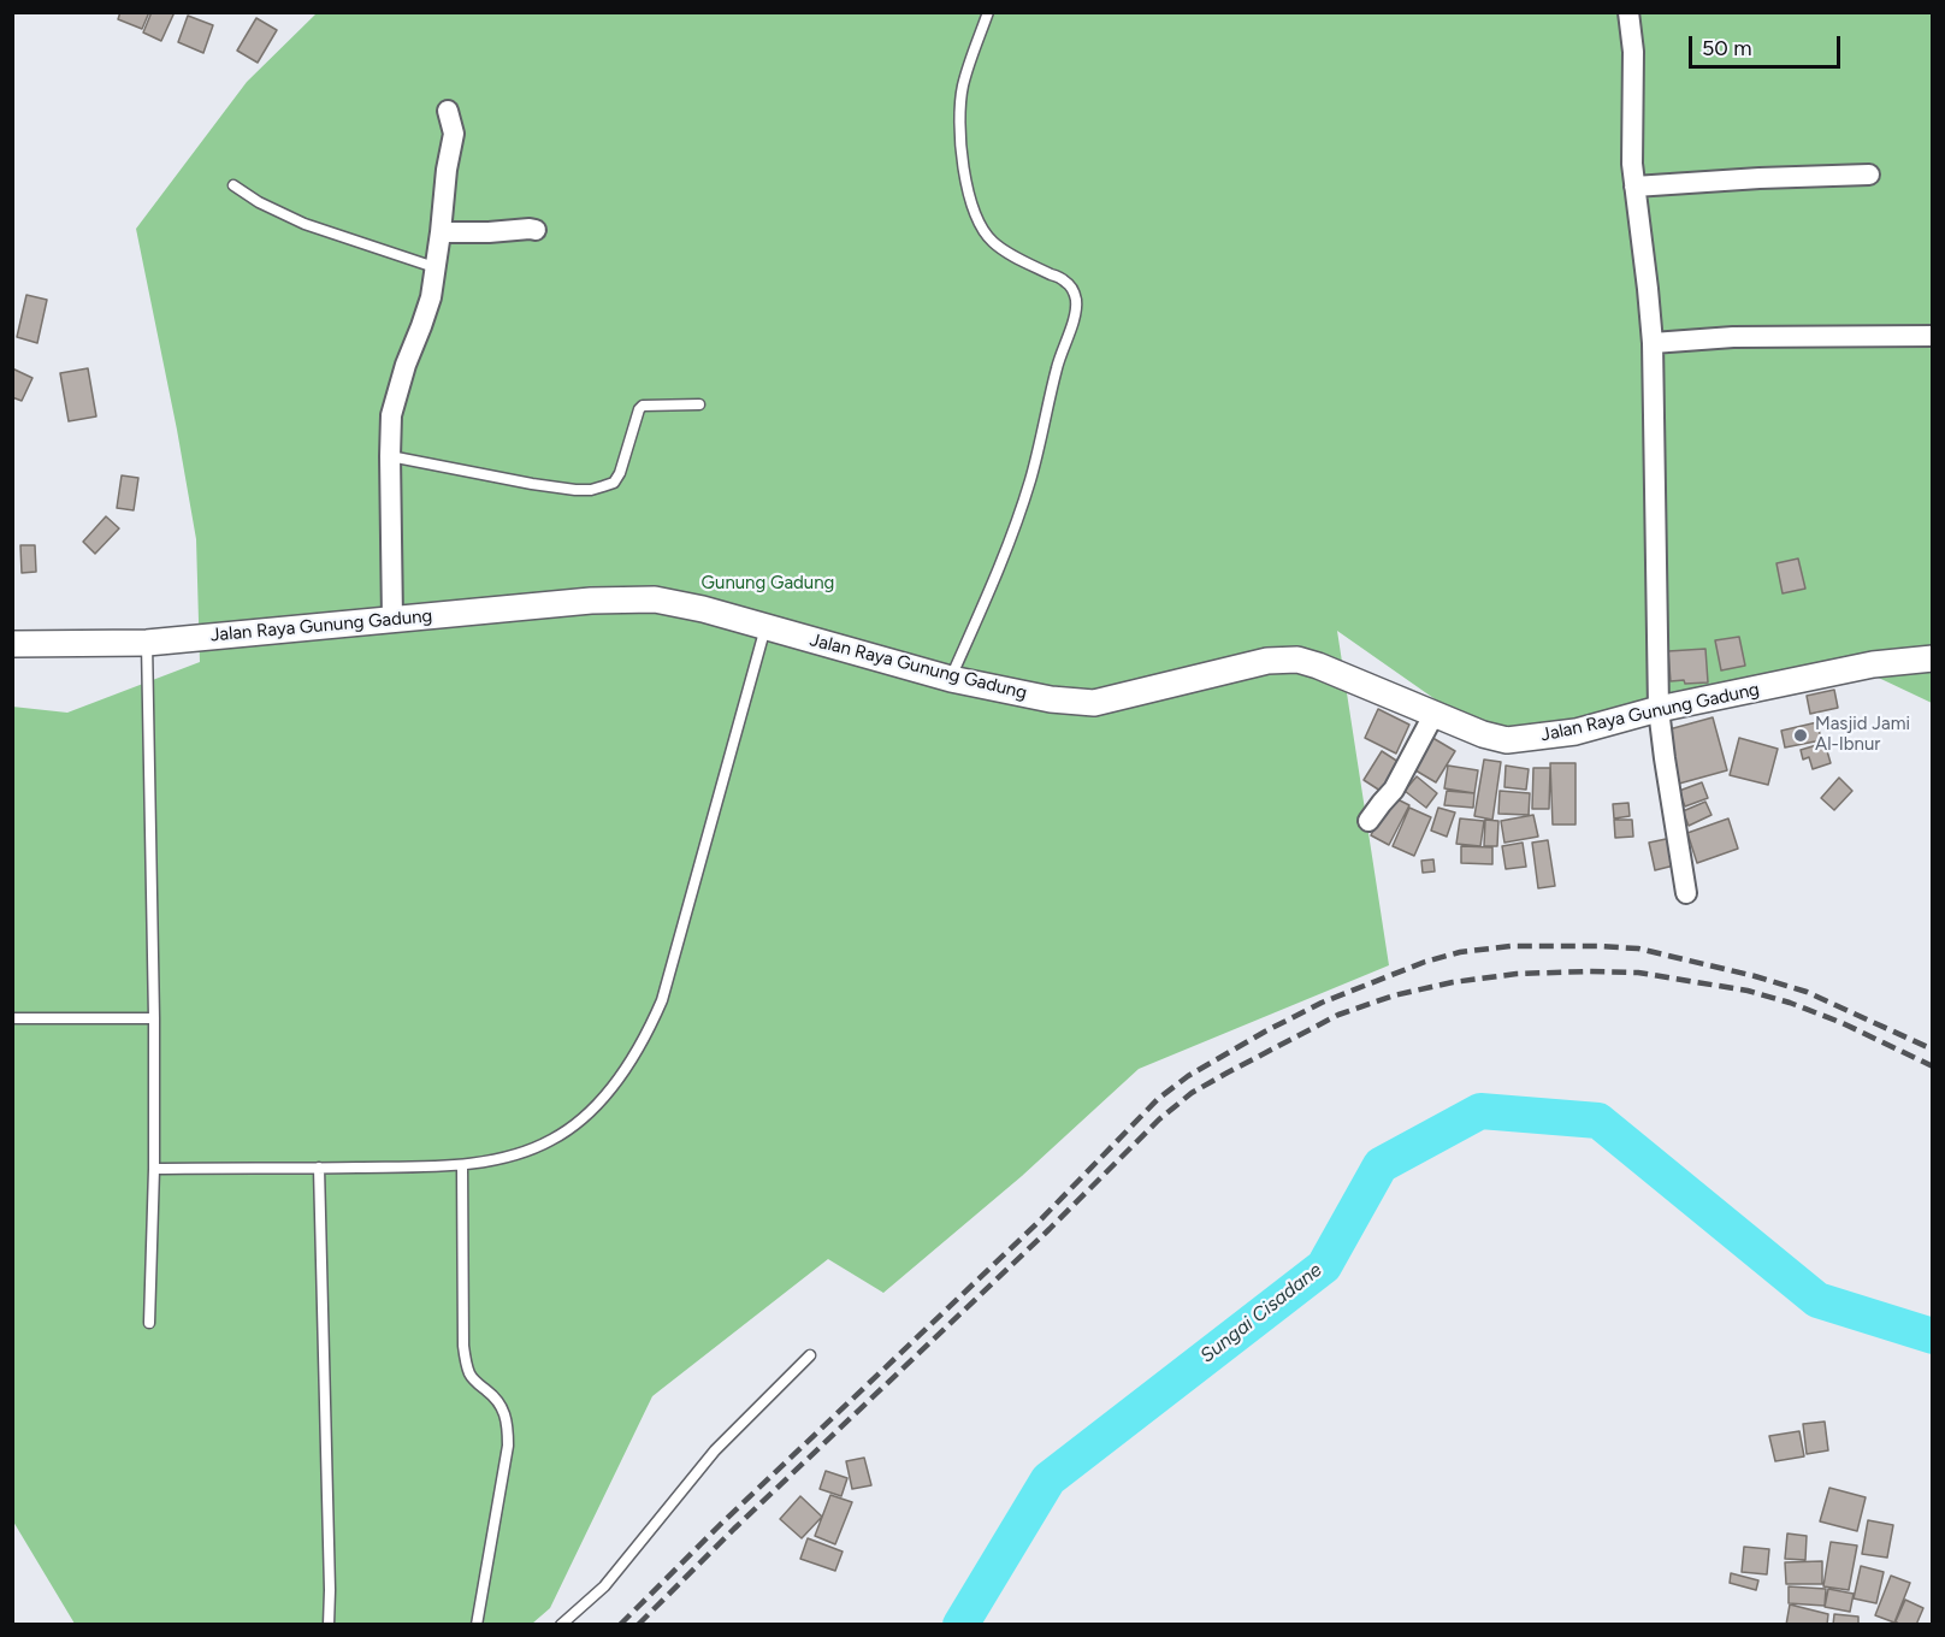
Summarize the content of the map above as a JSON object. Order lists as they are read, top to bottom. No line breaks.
{"streets":{"street":["Jalan Raya Gunung Gadung"]},"water":["Sungai Cisadane"],"parks":["Gunung Gadung"],"places":["Masjid Jami Al-Ibnur"],"scale_bar":"50 m"}
